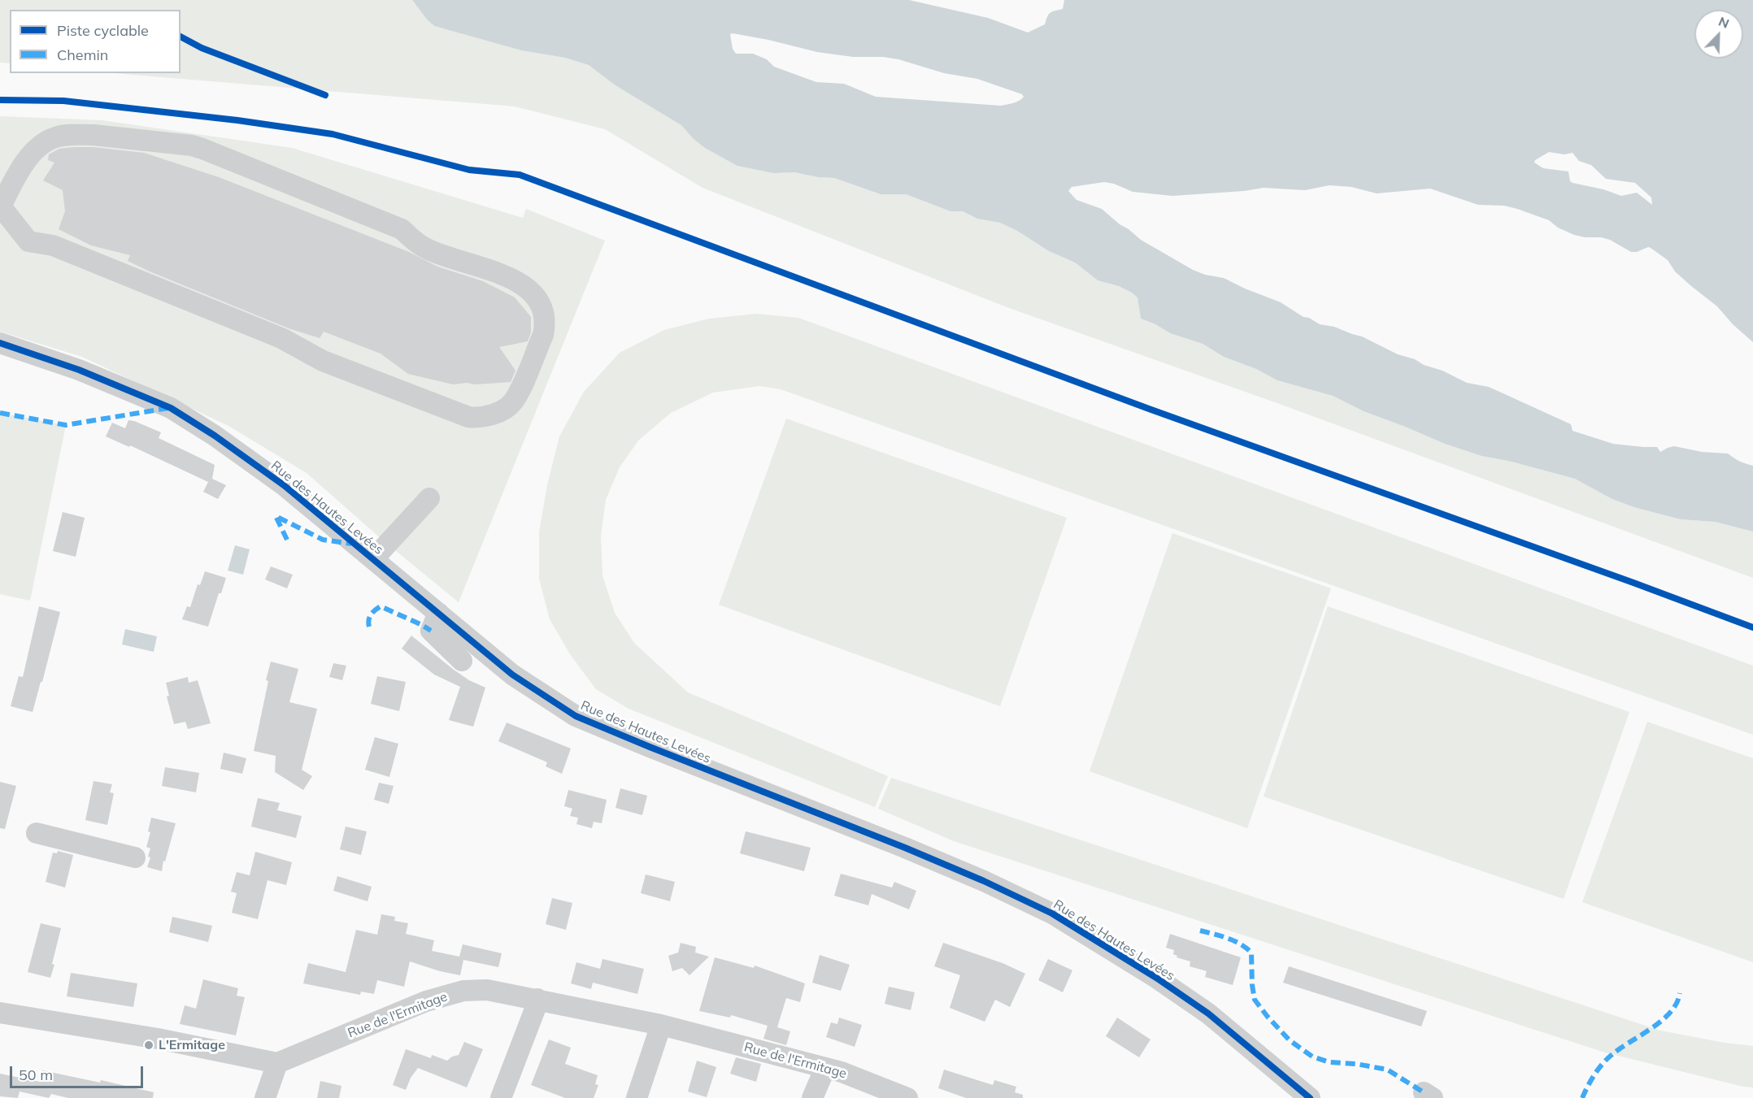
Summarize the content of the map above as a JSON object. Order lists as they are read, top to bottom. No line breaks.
{"streets":{"street":["Rue des Hautes Levées","Rue de l'Ermitage"]},"places":["L'Ermitage"],"legend":["Piste cyclable","Chemin"],"scale_bar":"50 m","north":"top right"}
